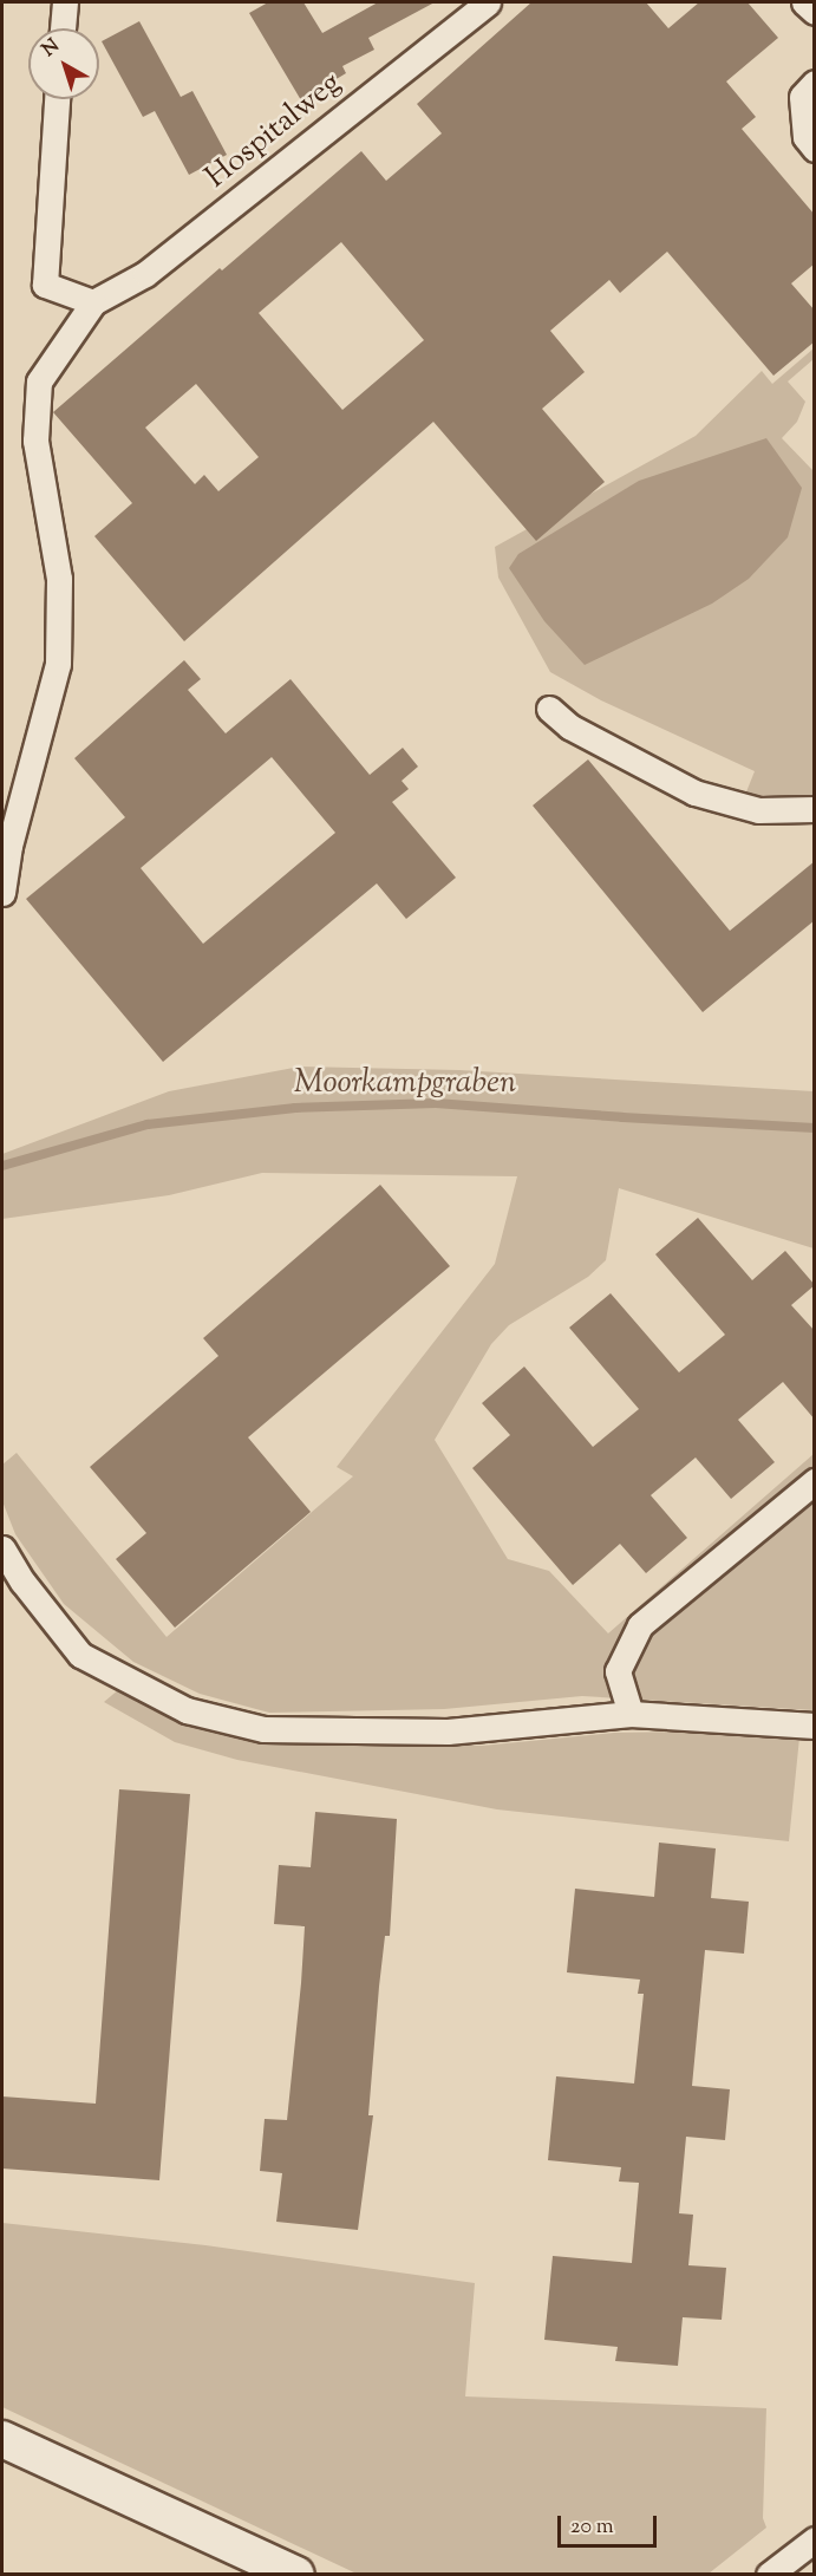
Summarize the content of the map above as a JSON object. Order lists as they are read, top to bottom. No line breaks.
{"streets":{"street":["Hospitalweg"]},"water":["Moorkampgraben"],"scale_bar":"20 m","north":"top left"}
